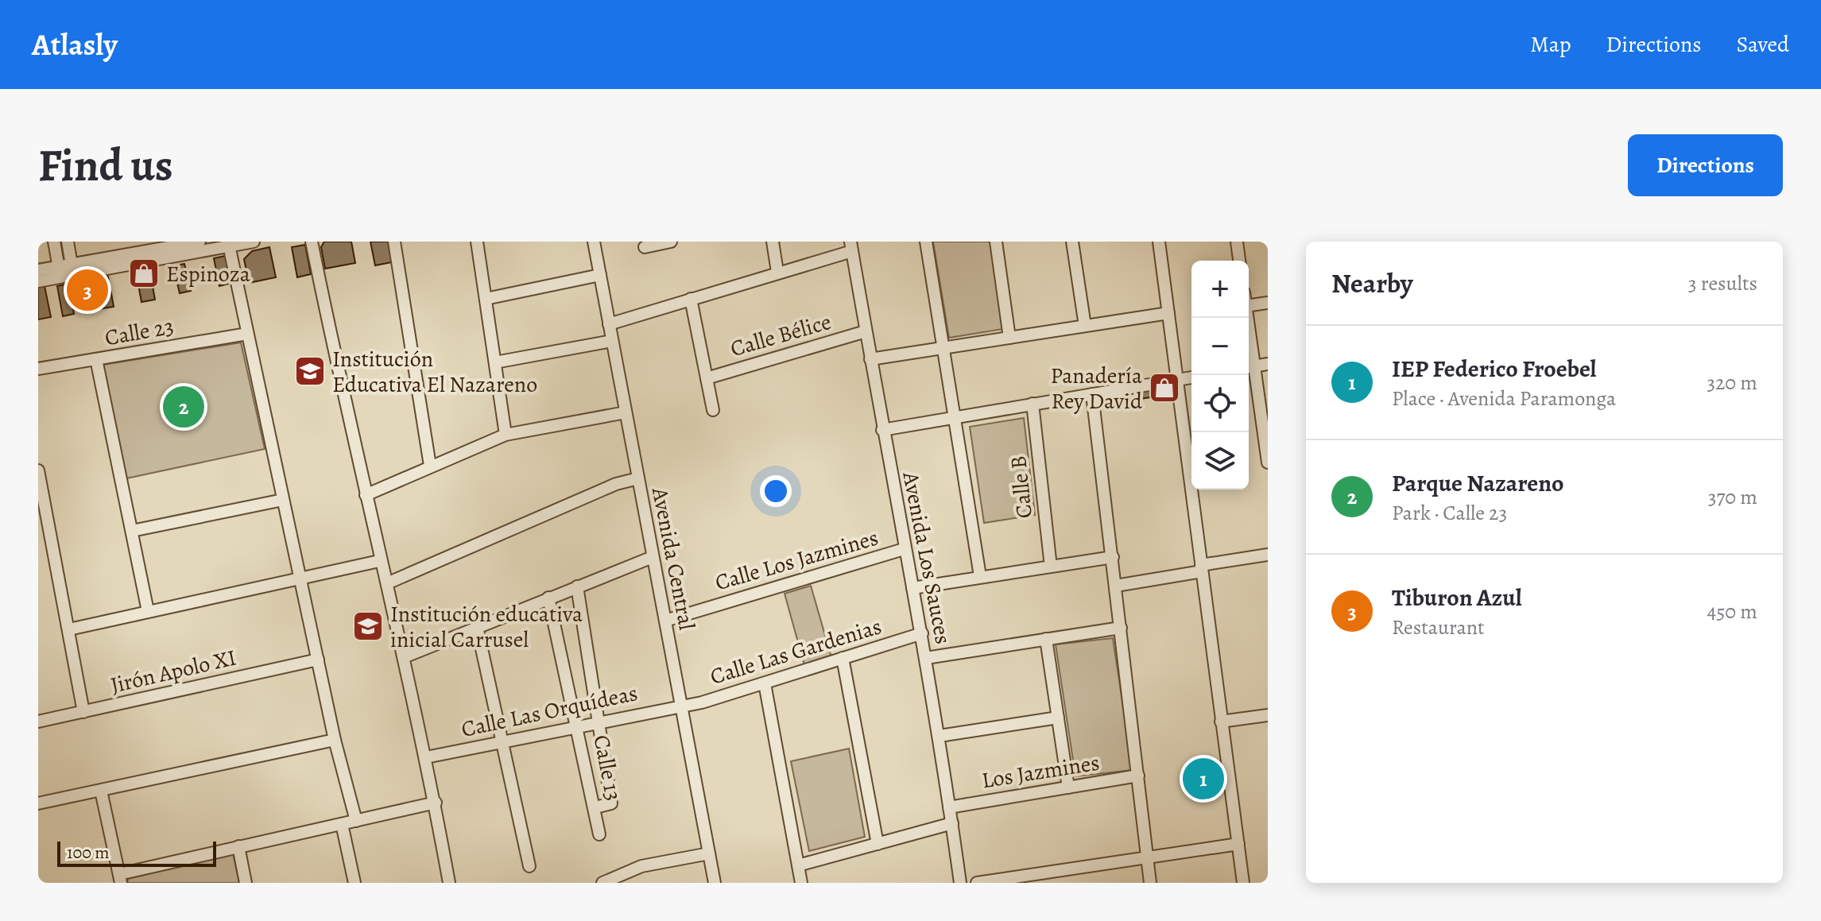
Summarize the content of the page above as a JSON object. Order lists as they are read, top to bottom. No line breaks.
{"streets":{"street":["Calle 23","Calle Bélice","Calle B","Avenida Los Sauces","Avenida Central","Calle Los Jazmines","Calle Las Gardenias","Jirón Apolo XI","Calle Las Orquídeas","Calle 13","Los Jazmines"]},"crossings":[["Calle Bélice","Avenida Los Sauces"],["Avenida Los Sauces","Calle Los Jazmines"],["Avenida Los Sauces","Calle Las Gardenias"],["Avenida Los Sauces","Los Jazmines"],["Avenida Central","Calle Los Jazmines"],["Avenida Central","Calle Las Gardenias"],["Avenida Central","Calle Las Orquídeas"],["Calle Las Gardenias","Calle Las Orquídeas"],["Calle Las Orquídeas","Calle 13"]],"places":{"shop":["Espinoza","Panadería Rey David"],"school or university":["Institución Educativa El Nazareno","Institución educativa inicial Carrusel"]},"scale_bar":"100 m","page":{"header":"Atlasly","nav":["Map","Directions","Saved"],"buttons":"Directions","title":"Find us","heading":["Nearby","3 results"],"map_buttons":["+","−"],"pins":["3","2","1"],"list":[{"mark":"1","name":"IEP Federico Froebel","note":"Place · Avenida Paramonga","value":"320 m"},{"mark":"2","name":"Parque Nazareno","note":"Park · Calle 23","value":"370 m"},{"mark":"3","name":"Tiburon Azul","note":"Restaurant","value":"450 m"}],"scale":"100 m"}}
